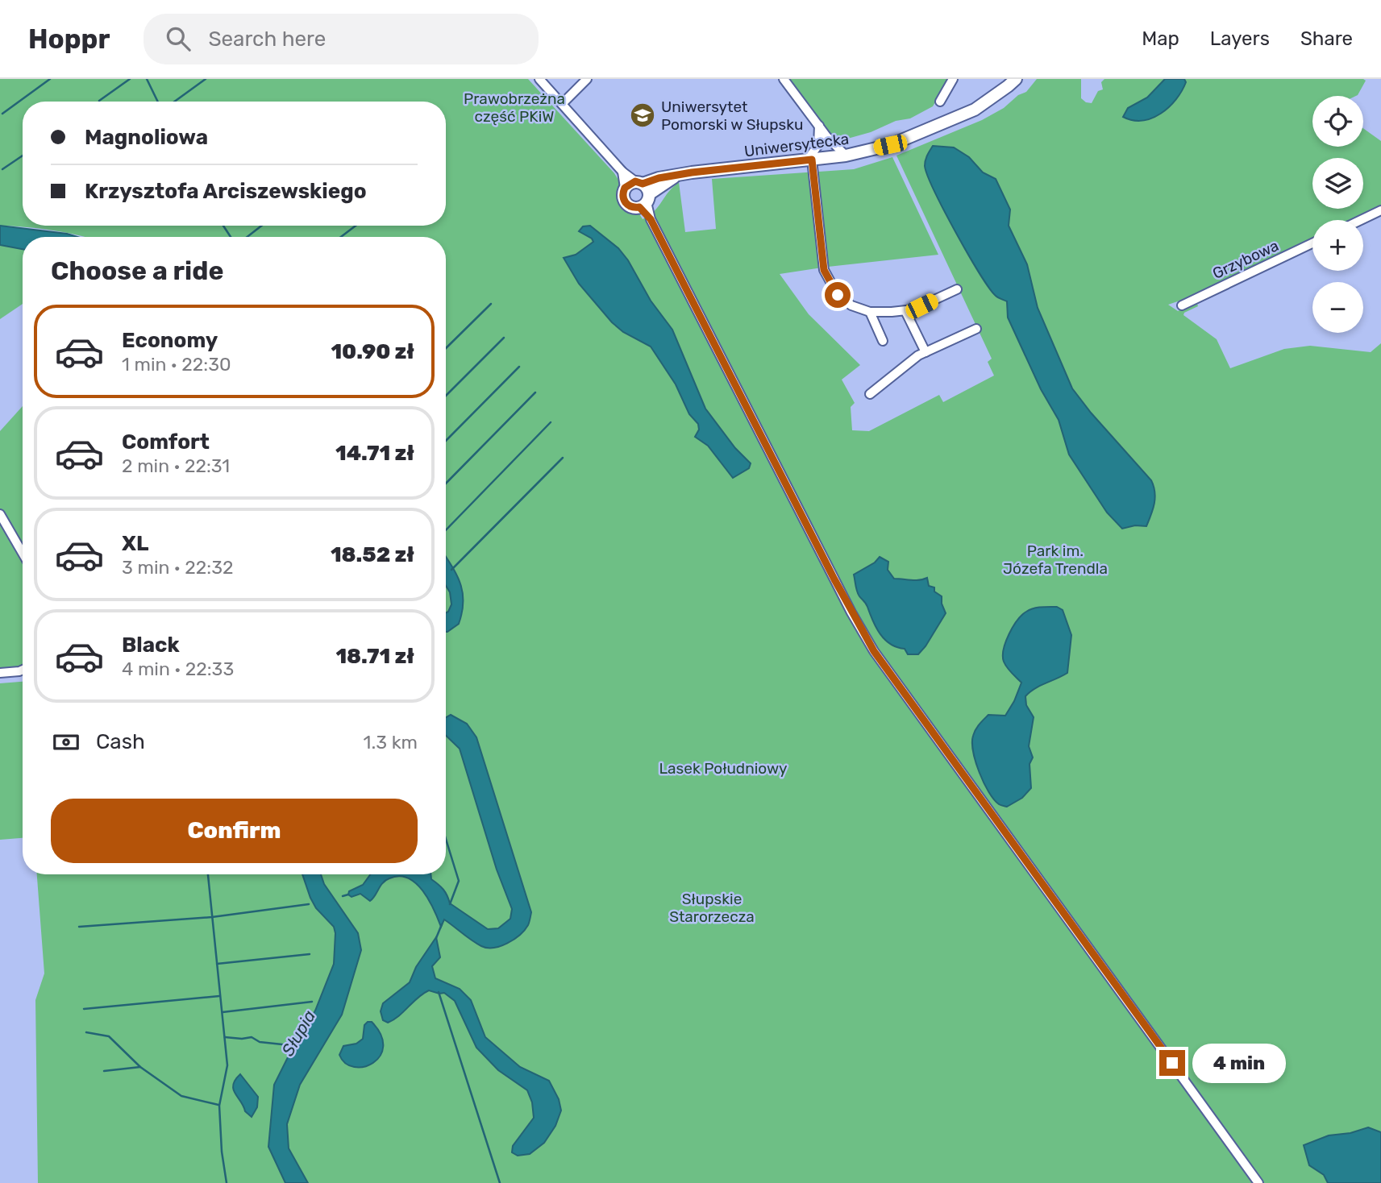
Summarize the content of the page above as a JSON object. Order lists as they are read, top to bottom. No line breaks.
{"streets":{"main road":["Uniwersytecka"],"street":["Grzybowa"]},"water":["Słupia"],"parks":["Prawobrzeżna część PKiW","Park im. Józefa Trendla","Lasek Południowy","Słupskie Starorzecza"],"places":{"school or university":["Uniwersytet Pomorski w Słupsku"]},"page":{"header":"Hoppr","search":"Search here","nav":["Map","Layers","Share"],"map_buttons":["+","−"],"banner":["Magnoliowa","Krzysztofa Arciszewskiego"],"heading":"Choose a ride","list":[{"name":"Economy","note":"1 min · 22:30","value":"10.90 zł"},{"name":"Comfort","note":"2 min · 22:31","value":"14.71 zł"},{"name":"XL","note":"3 min · 22:32","value":"18.52 zł"},{"name":"Black","note":"4 min · 22:33","value":"18.71 zł"}],"pay":["Cash","1.3 km"],"buttons":"Confirm","bubble":"4 min"}}
